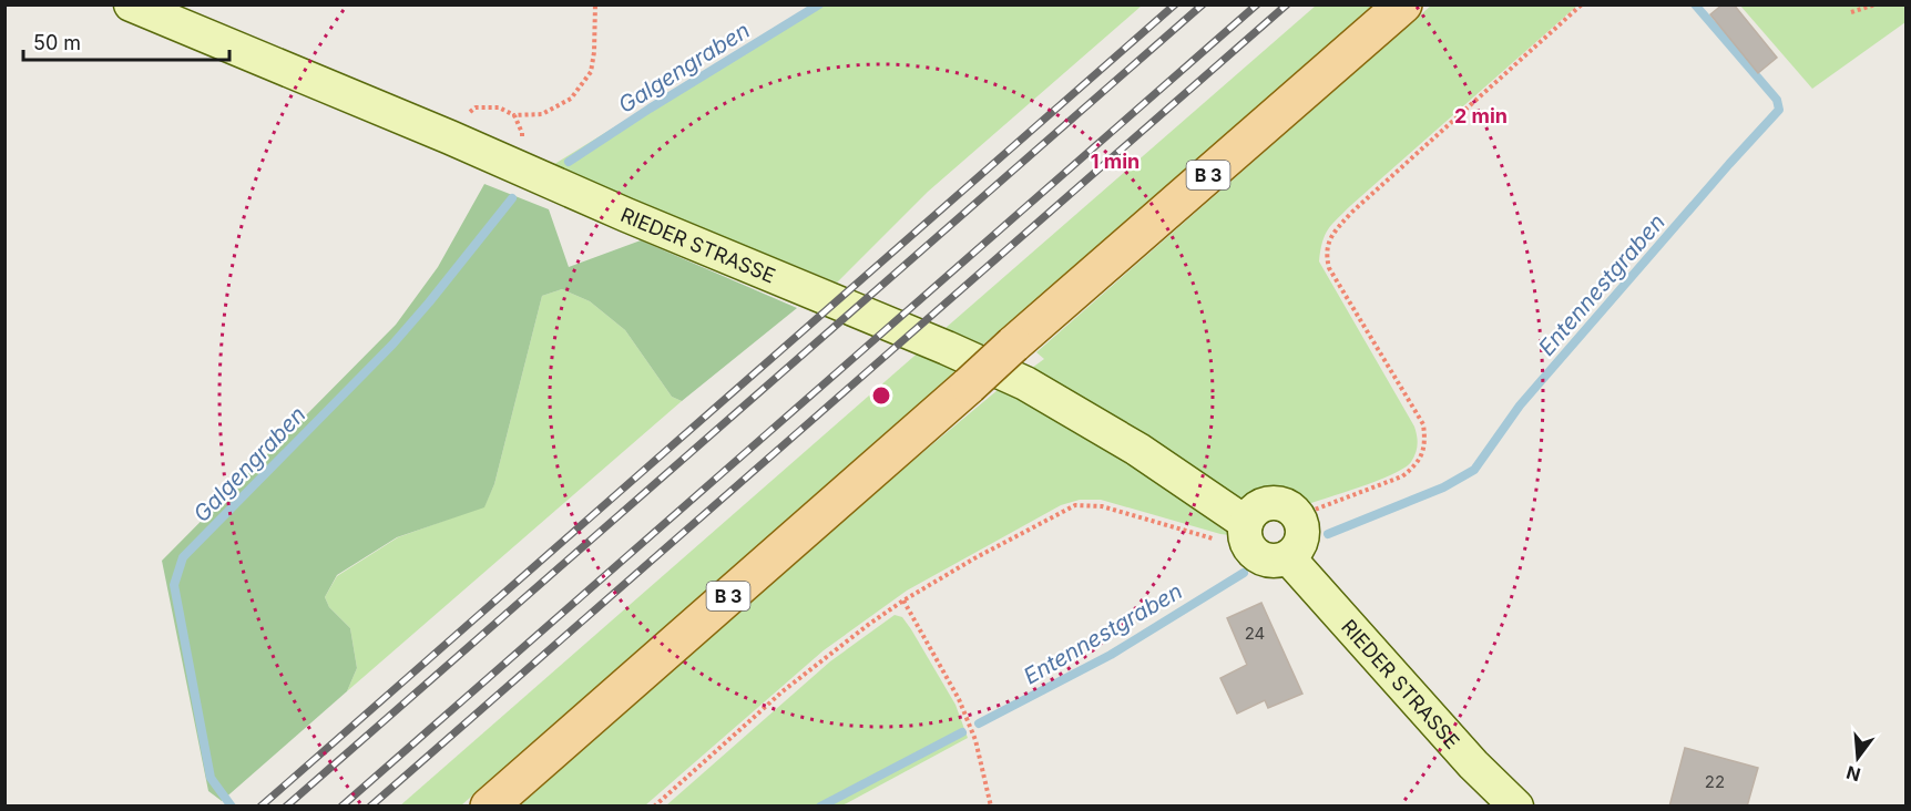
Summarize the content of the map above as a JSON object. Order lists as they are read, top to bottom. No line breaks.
{"streets":{"main road":["B 3"],"street":["RIEDER STRASSE"]},"water":["Galgengraben","Entennestgraben"],"house_numbers":["24","22"],"scale_bar":"50 m","north":"bottom","rings":["2 min","1 min"]}
